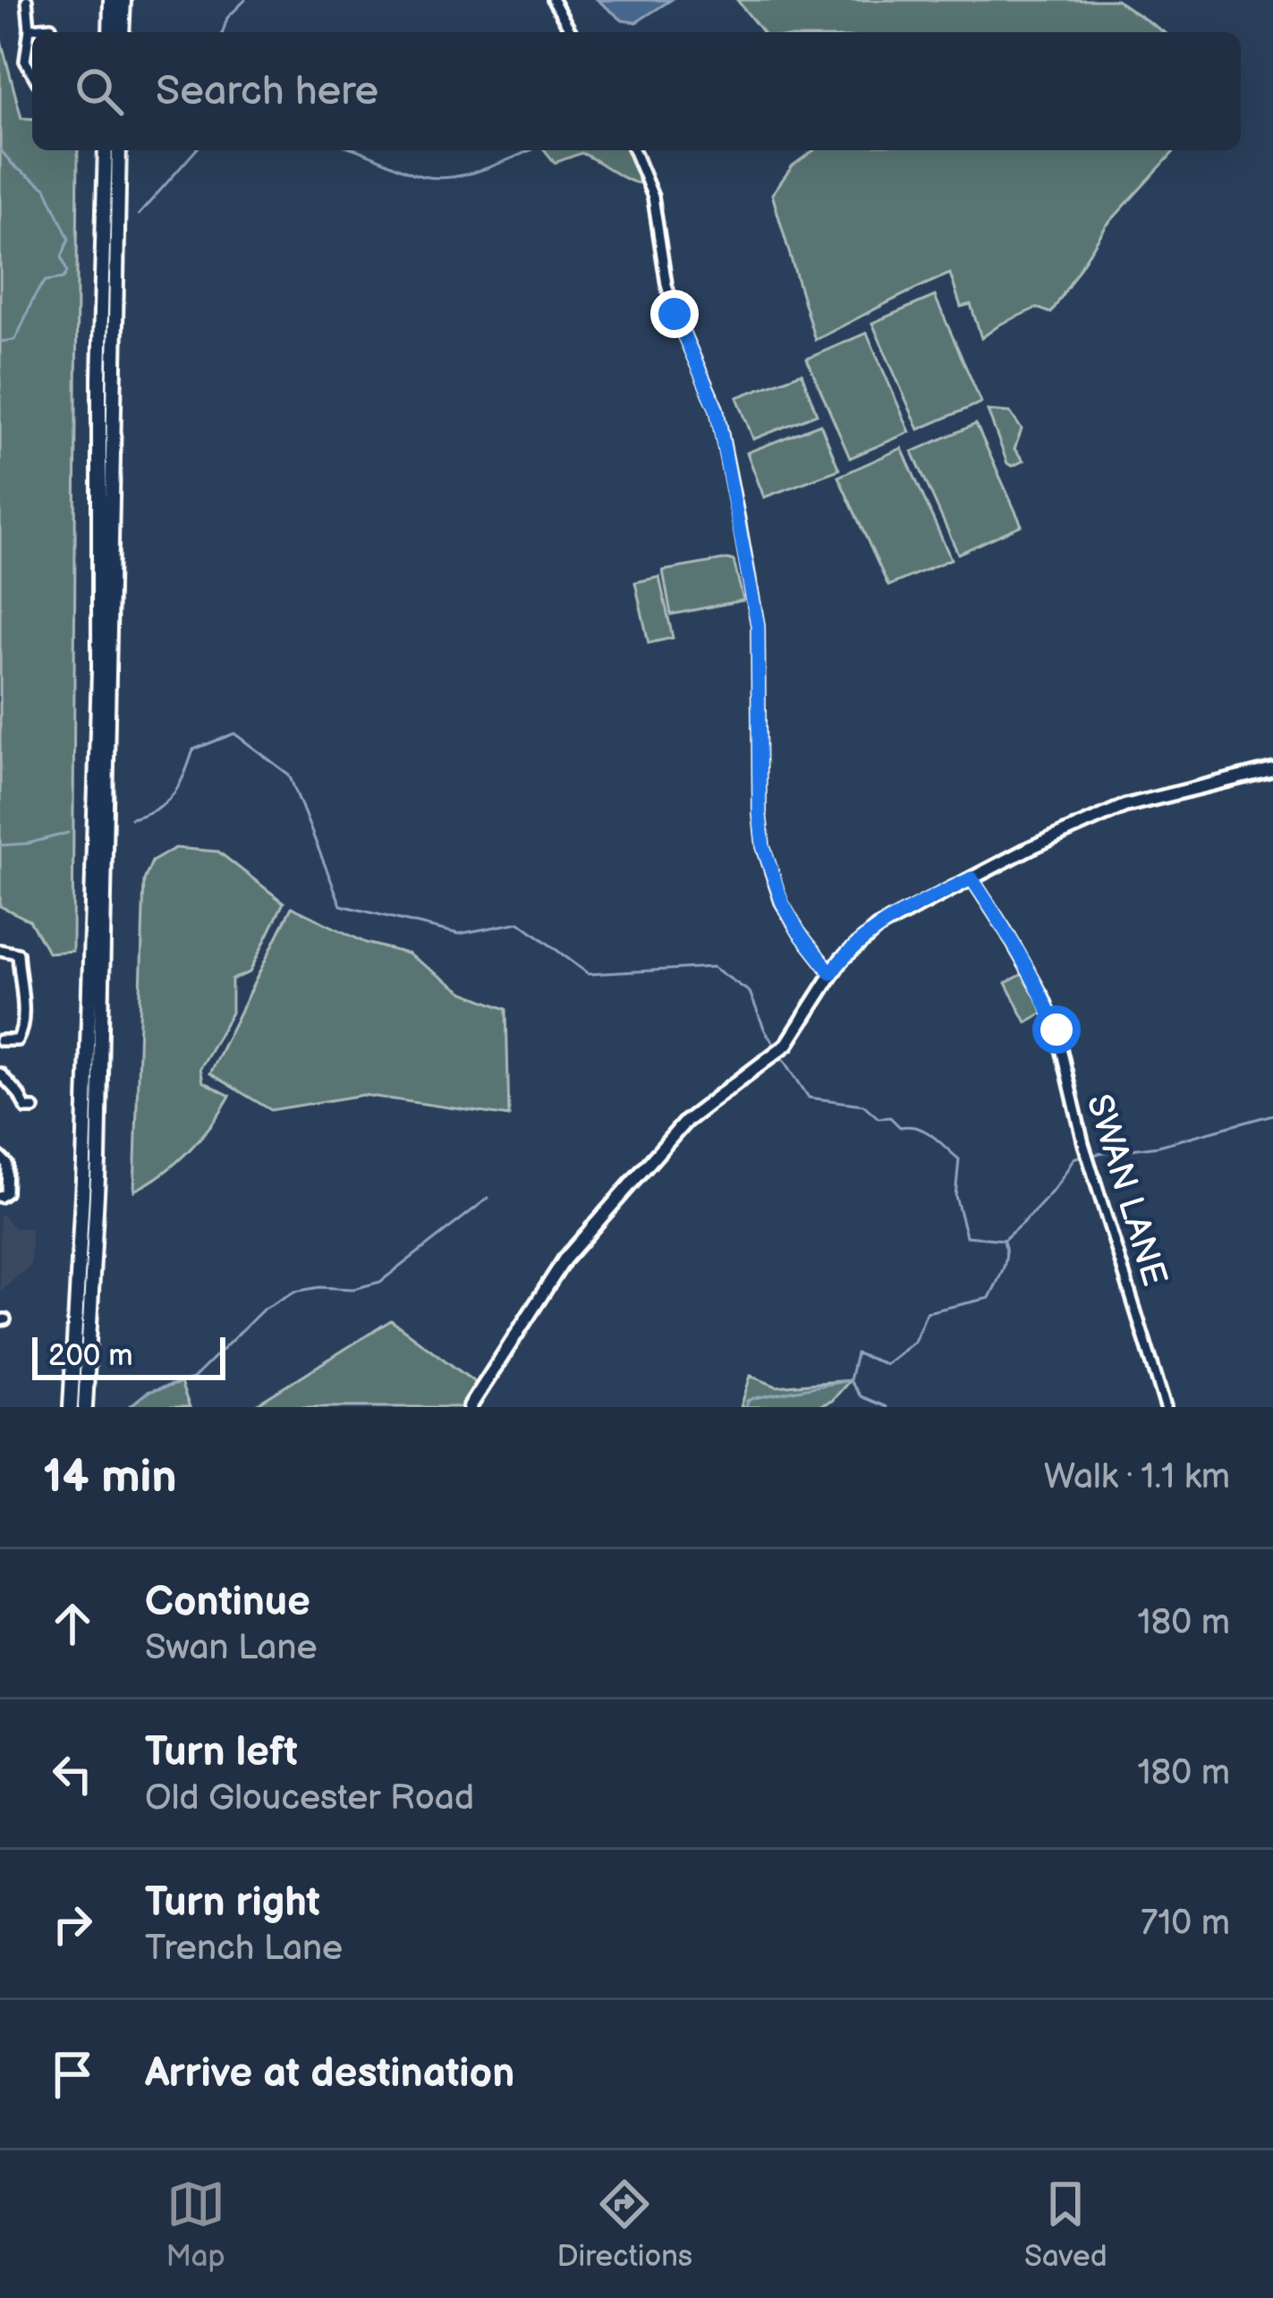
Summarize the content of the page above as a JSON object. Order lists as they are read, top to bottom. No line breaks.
{"streets":{"street":["SWAN LANE"]},"scale_bar":"200 m","page":{"search":"Search here","scale":"200 m","heading":["14 min","Walk · 1.1 km"],"list":[["Continue","Swan Lane","180 m"],["Turn left","Old Gloucester Road","180 m"],["Turn right","Trench Lane","710 m"],"Arrive at destination"],"nav":["Map","Directions","Saved"]}}
